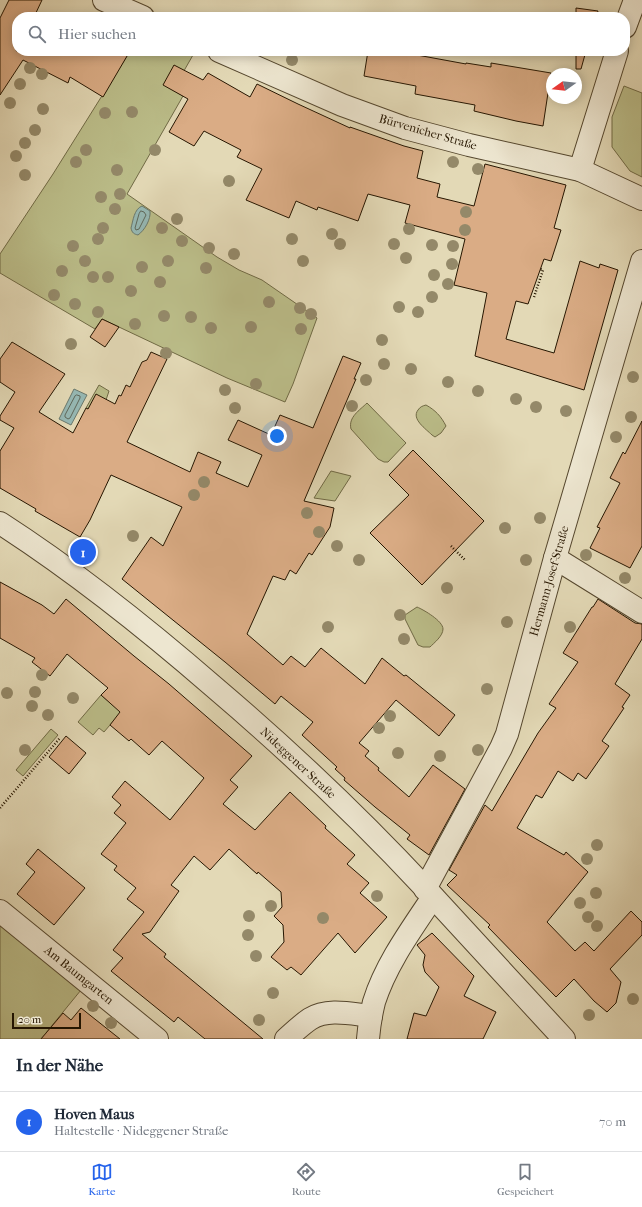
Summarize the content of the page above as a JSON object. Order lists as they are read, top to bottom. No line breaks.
{"streets":{"street":["Bürvenicher Straße","Hermann-Josef-Straße","Nideggener Straße","Am Baumgarten"]},"crossings":[["Hermann-Josef-Straße","Nideggener Straße"]],"scale_bar":"20 m","north":"left","page":{"search":"Hier suchen","pins":"1","scale":"20 m","heading":"In der Nähe","list":[{"mark":"1","name":"Hoven Maus","note":"Haltestelle · Nideggener Straße","value":"70 m"}],"nav":["Karte","Route","Gespeichert"]}}
